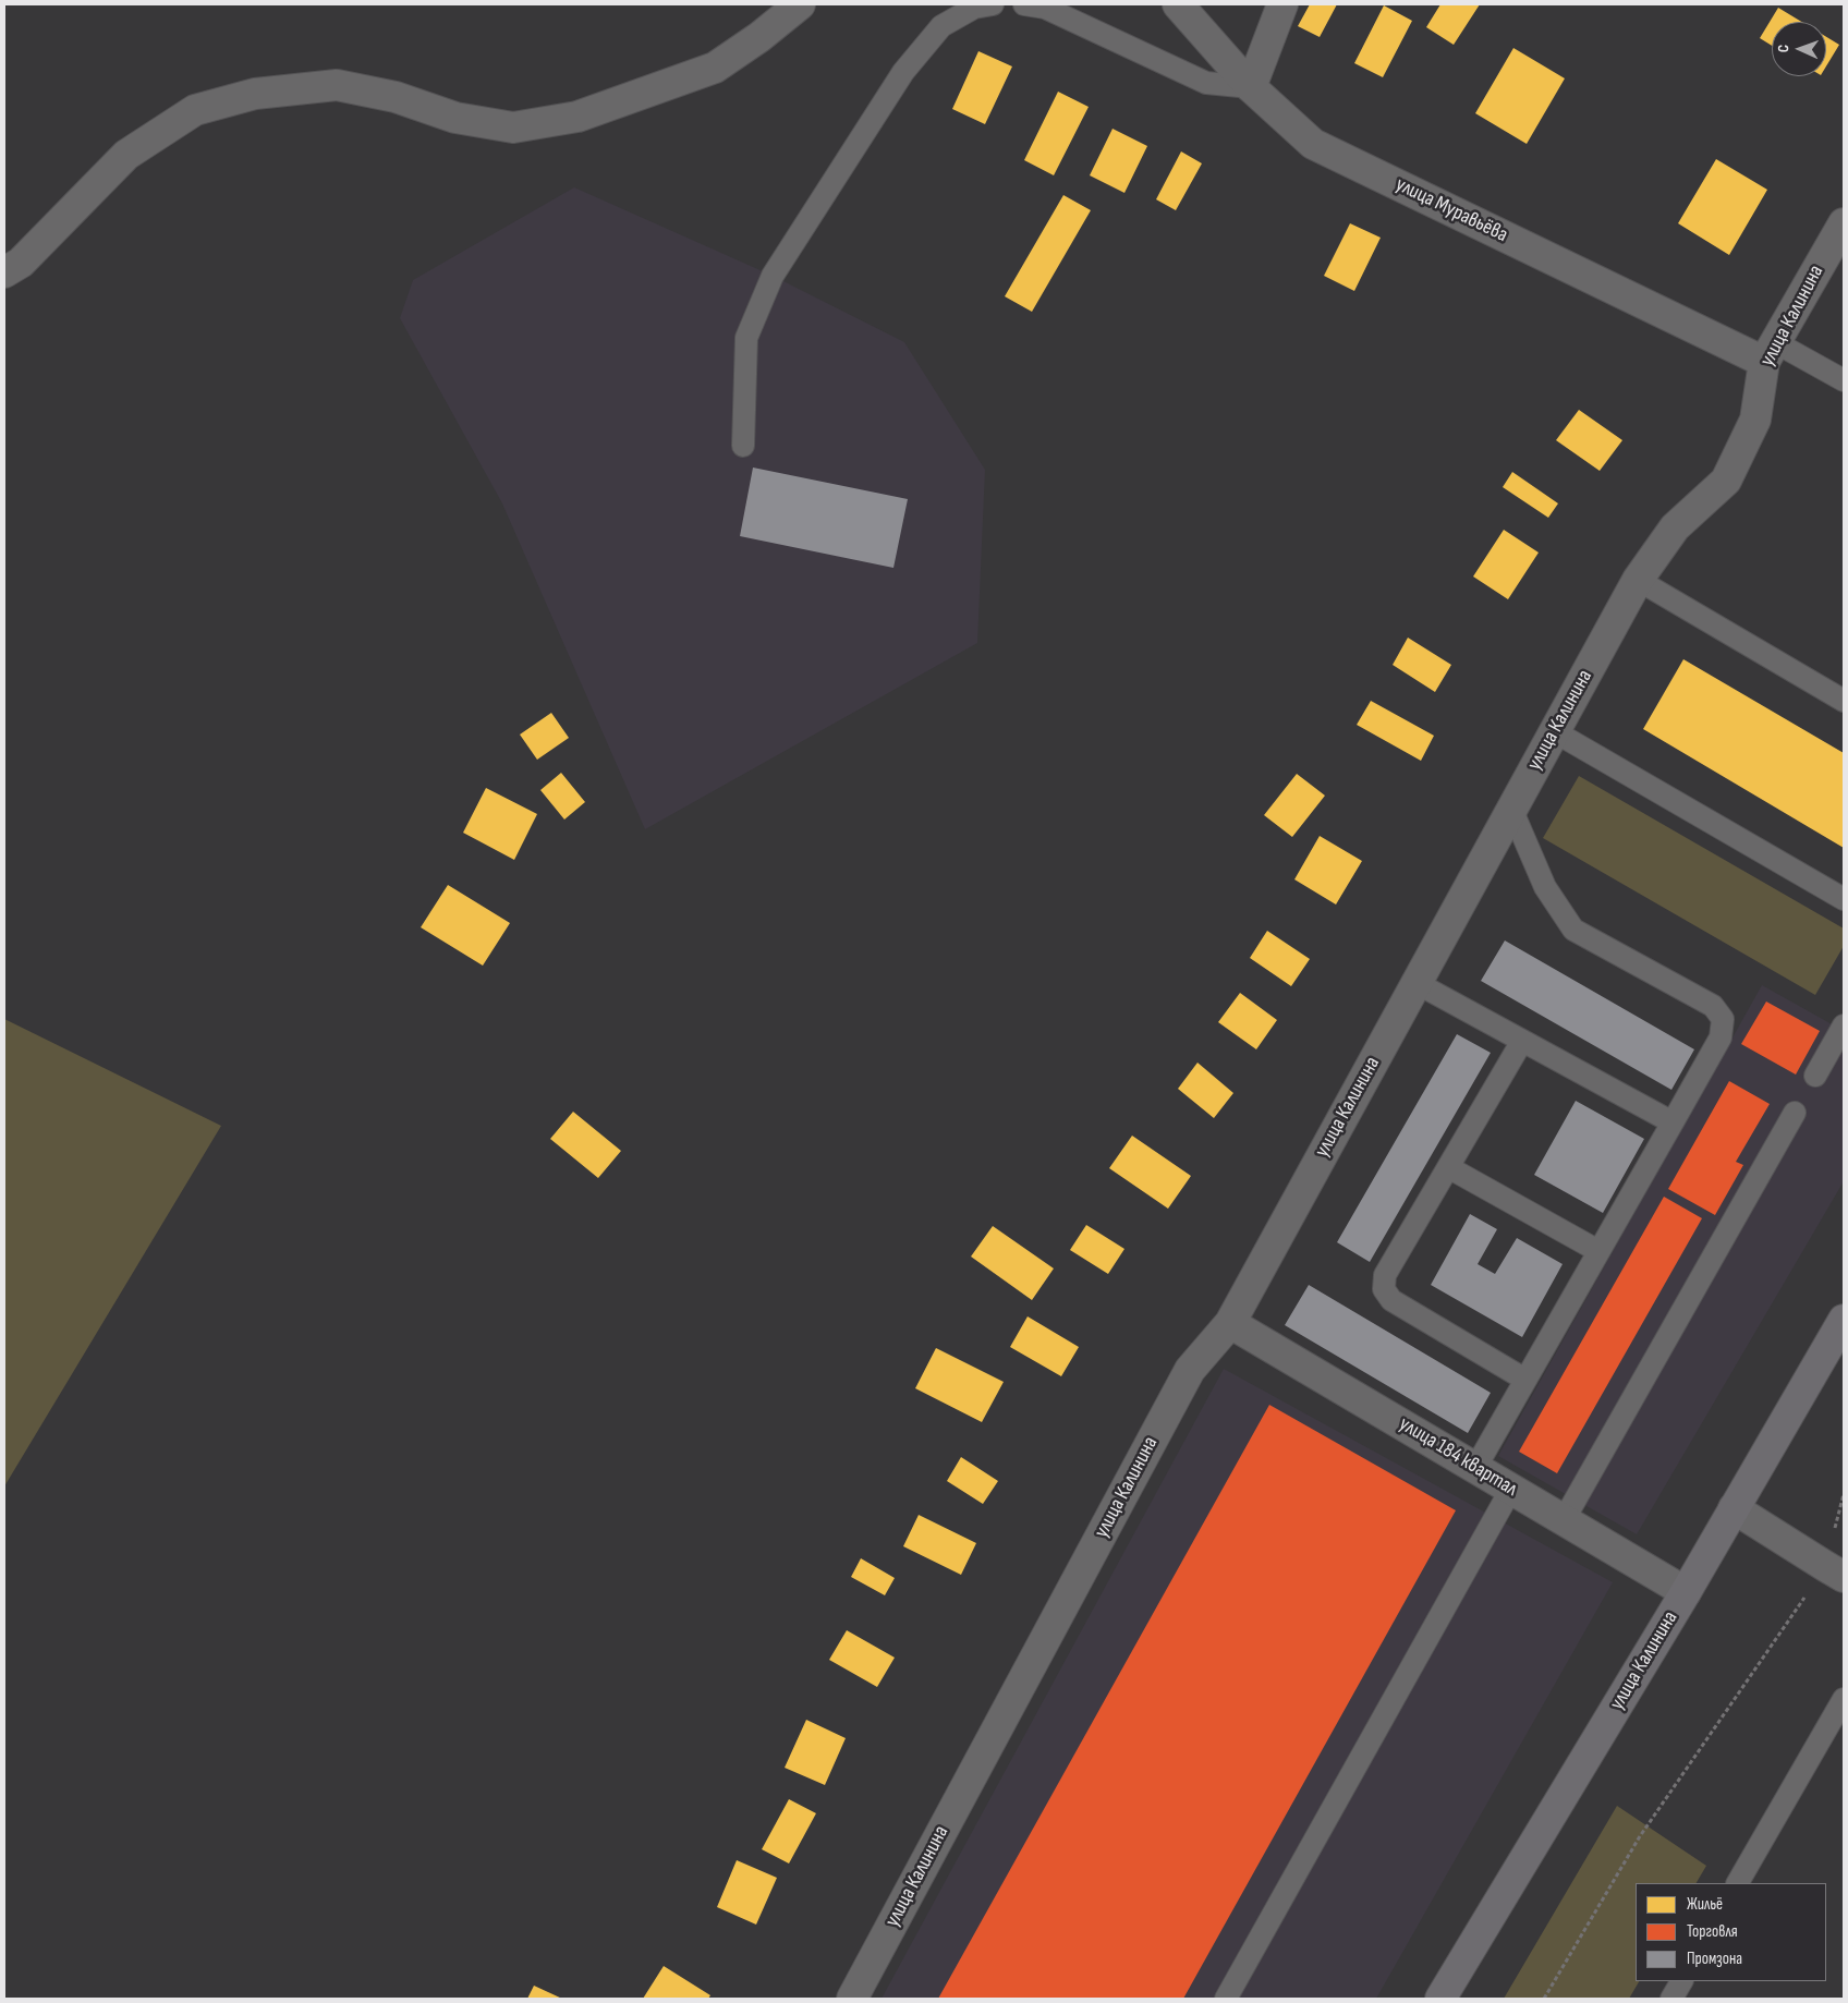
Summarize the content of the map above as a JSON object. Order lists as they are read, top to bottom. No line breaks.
{"streets":{"main road":["улица Калинина"],"street":["улица Муравьёва","улица 184 квартал"]},"crossings":[["улица Муравьёва","улица Калинина"],["улица Калинина","улица 184 квартал"]],"legend":["Жильё","Торговля","Промзона"],"north":"left"}
